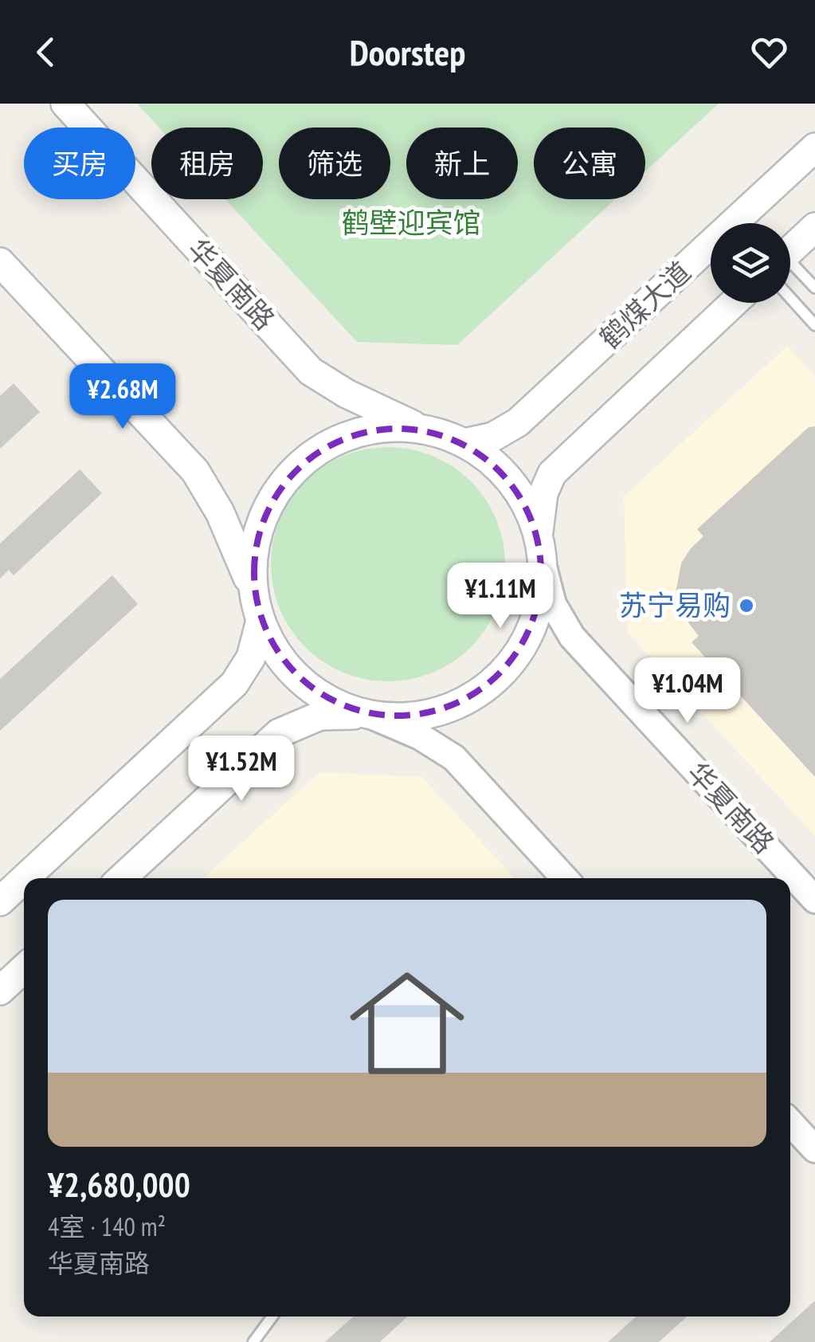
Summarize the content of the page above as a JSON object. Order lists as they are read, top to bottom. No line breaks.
{"streets":{"main road":["华夏南路","鹤煤大道"]},"crossings":[["华夏南路","鹤煤大道"]],"parks":["鹤壁迎宾馆"],"places":["苏宁易购"],"page":{"header":"Doorstep","chip":["买房","租房","筛选","新上","公寓"],"price":["¥2.68M","¥1.11M","¥1.04M","¥1.52M"],"list":[{"name":"¥2,680,000","note":"4室 · 140 m² · 华夏南路"}]}}
